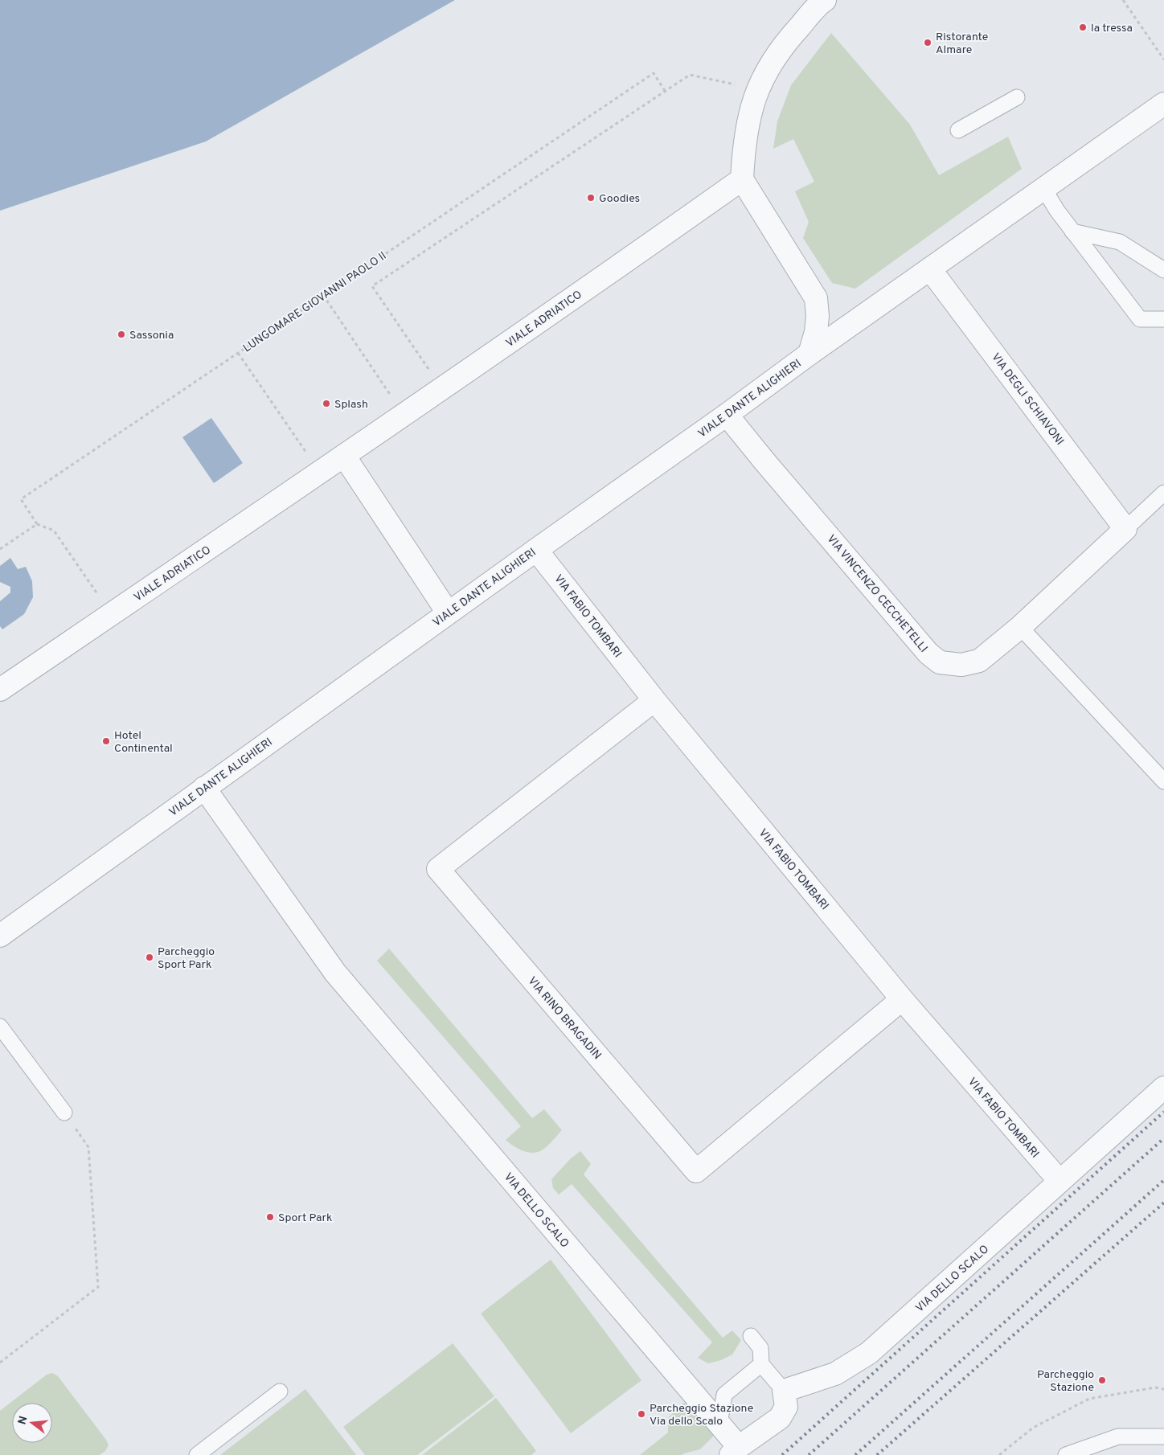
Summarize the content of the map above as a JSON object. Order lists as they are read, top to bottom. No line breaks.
{"streets":{"street":["VIALE ADRIATICO","VIALE DANTE ALIGHIERI","VIA DEGLI SCHIAVONI","VIA VINCENZO CECCHETELLI","VIA FABIO TOMBARI","VIA RINO BRAGADIN","VIA DELLO SCALO"],"path":["LUNGOMARE GIOVANNI PAOLO II"]},"crossings":[["VIALE ADRIATICO","VIALE DANTE ALIGHIERI"],["VIALE DANTE ALIGHIERI","VIA VINCENZO CECCHETELLI"],["VIALE DANTE ALIGHIERI","VIA FABIO TOMBARI"],["VIALE DANTE ALIGHIERI","VIA DELLO SCALO"],["VIA DEGLI SCHIAVONI","VIA VINCENZO CECCHETELLI"],["VIA FABIO TOMBARI","VIA RINO BRAGADIN"],["VIA FABIO TOMBARI","VIA DELLO SCALO"]],"places":["la tressa","Ristorante Almare","Goodies","Sassonia","Splash","Hotel Continental","Parcheggio Sport Park","Sport Park","Parcheggio Stazione","Parcheggio Stazione Via dello Scalo"],"north":"left"}
